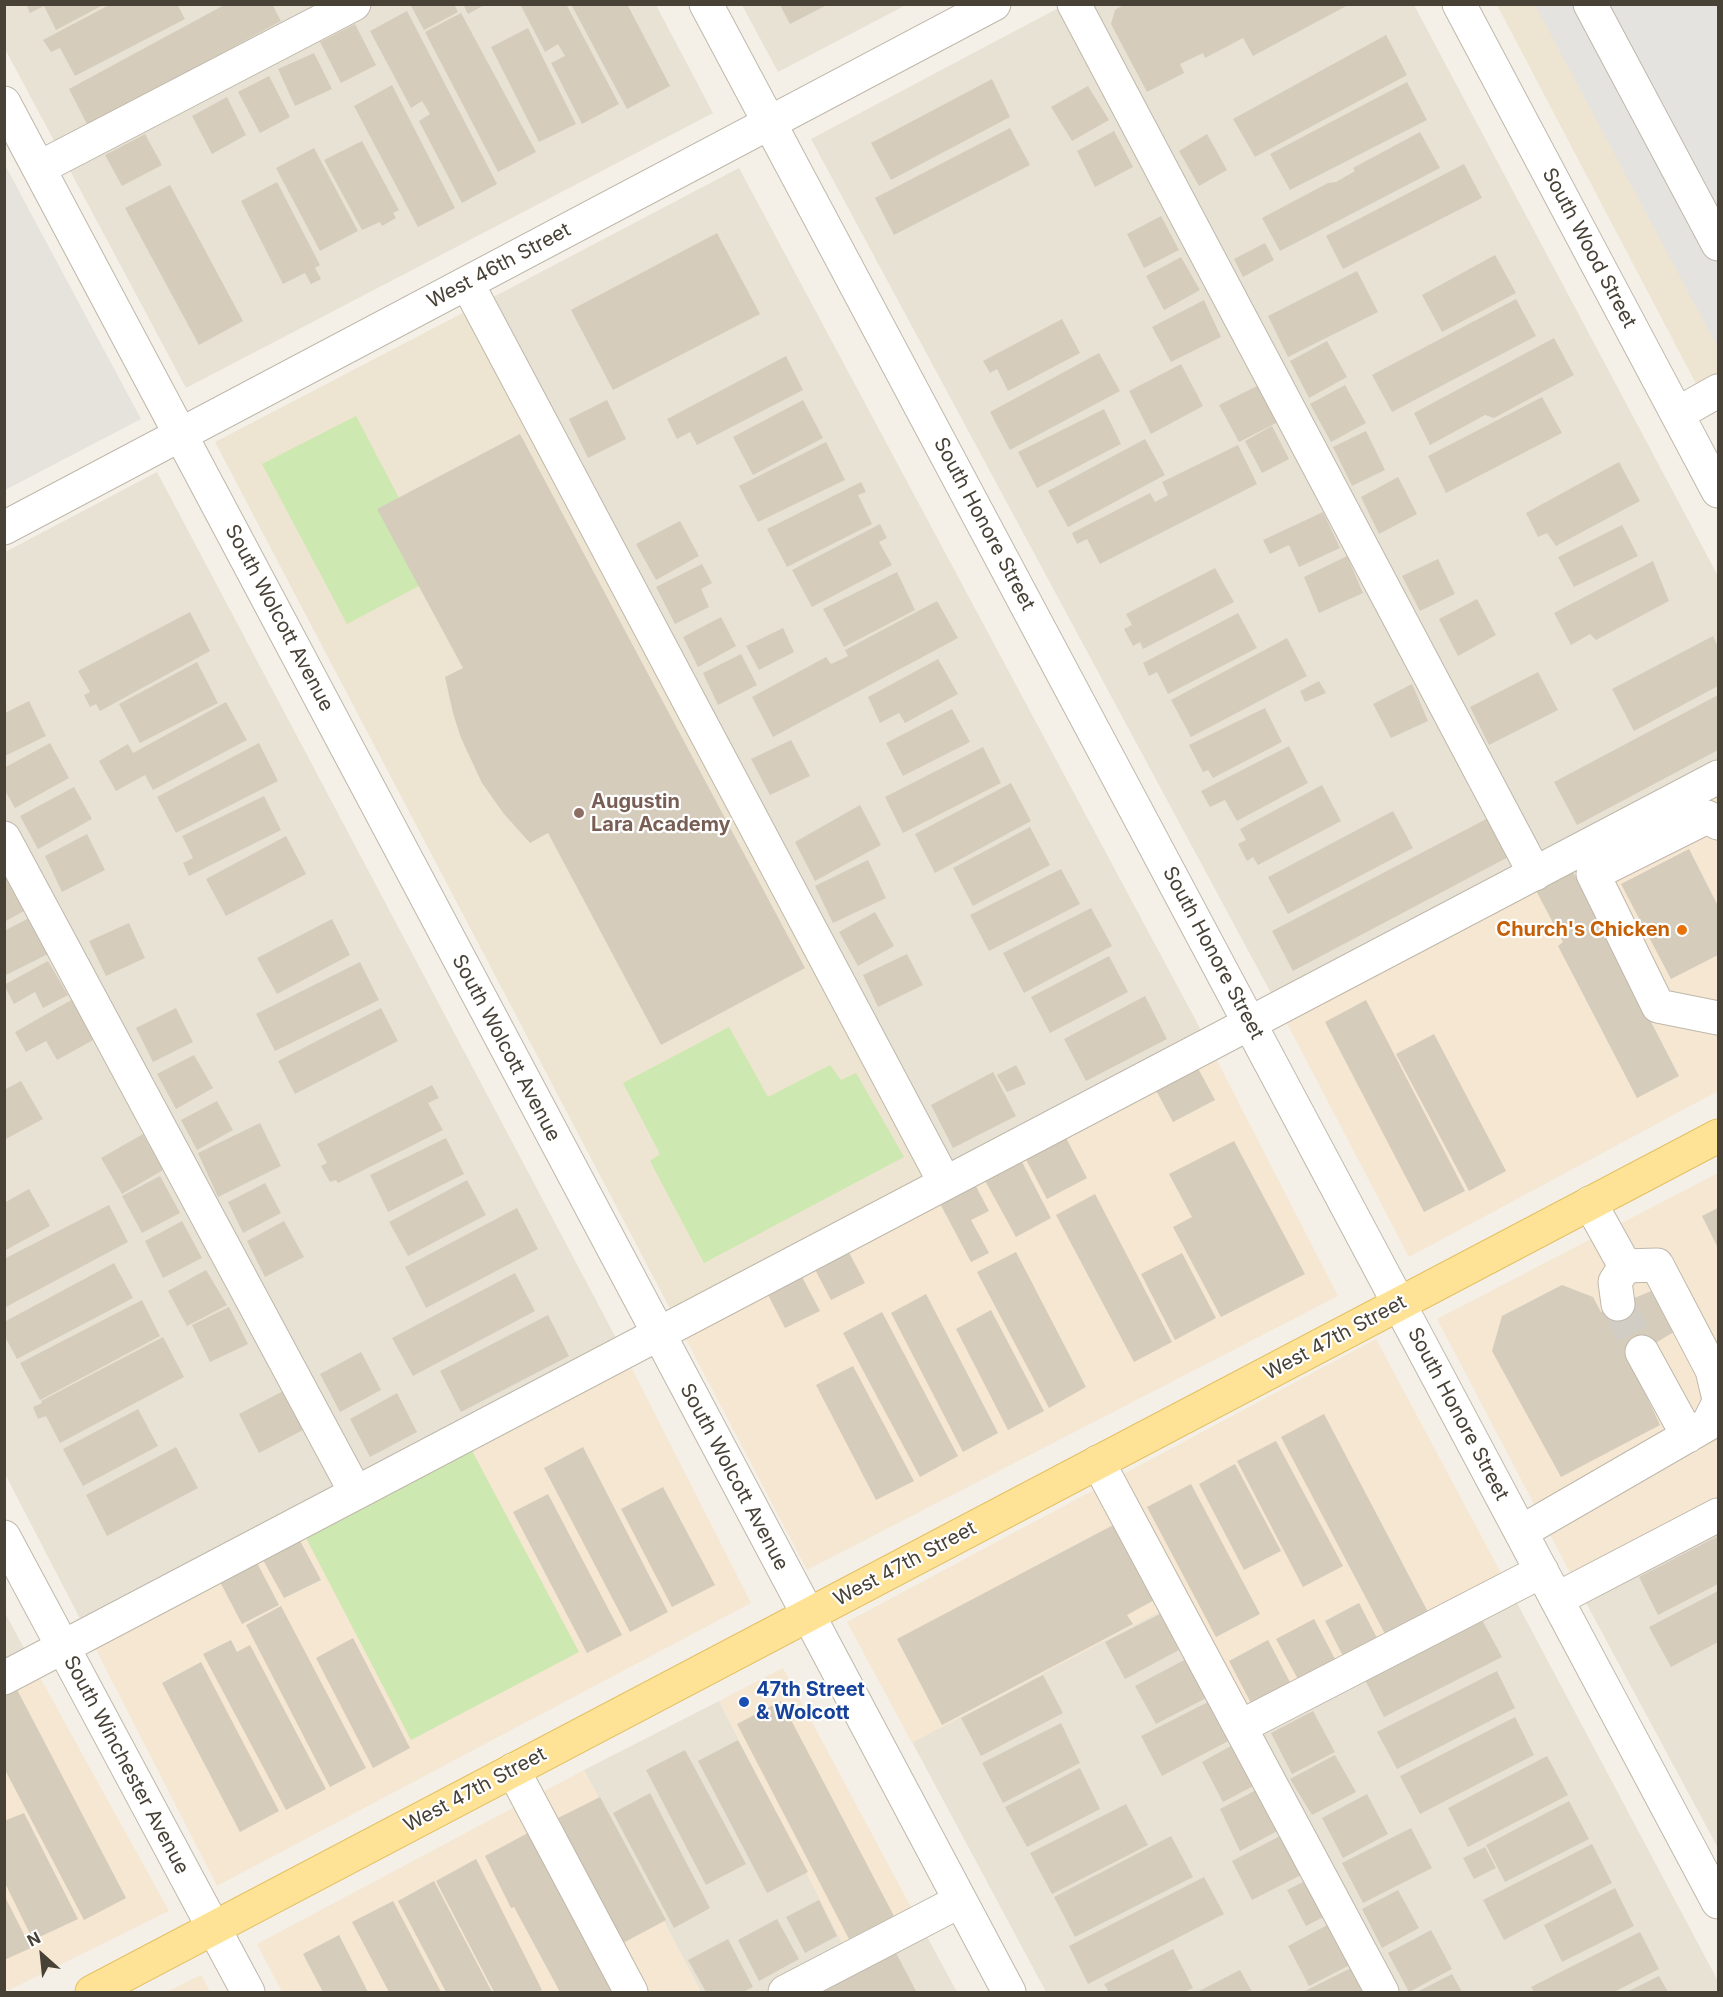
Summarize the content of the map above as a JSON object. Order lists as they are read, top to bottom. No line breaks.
{"streets":{"main road":["West 47th Street"],"street":["South Wood Street","West 46th Street","South Honore Street","South Wolcott Avenue","South Winchester Avenue"]},"crossings":[["West 46th Street","South Honore Street"],["West 46th Street","South Wolcott Avenue"],["South Honore Street","West 47th Street"],["South Wolcott Avenue","West 47th Street"],["West 47th Street","South Winchester Avenue"]],"places":["Augustin Lara Academy","Church's Chicken","47th Street & Wolcott"],"north":"top left"}
